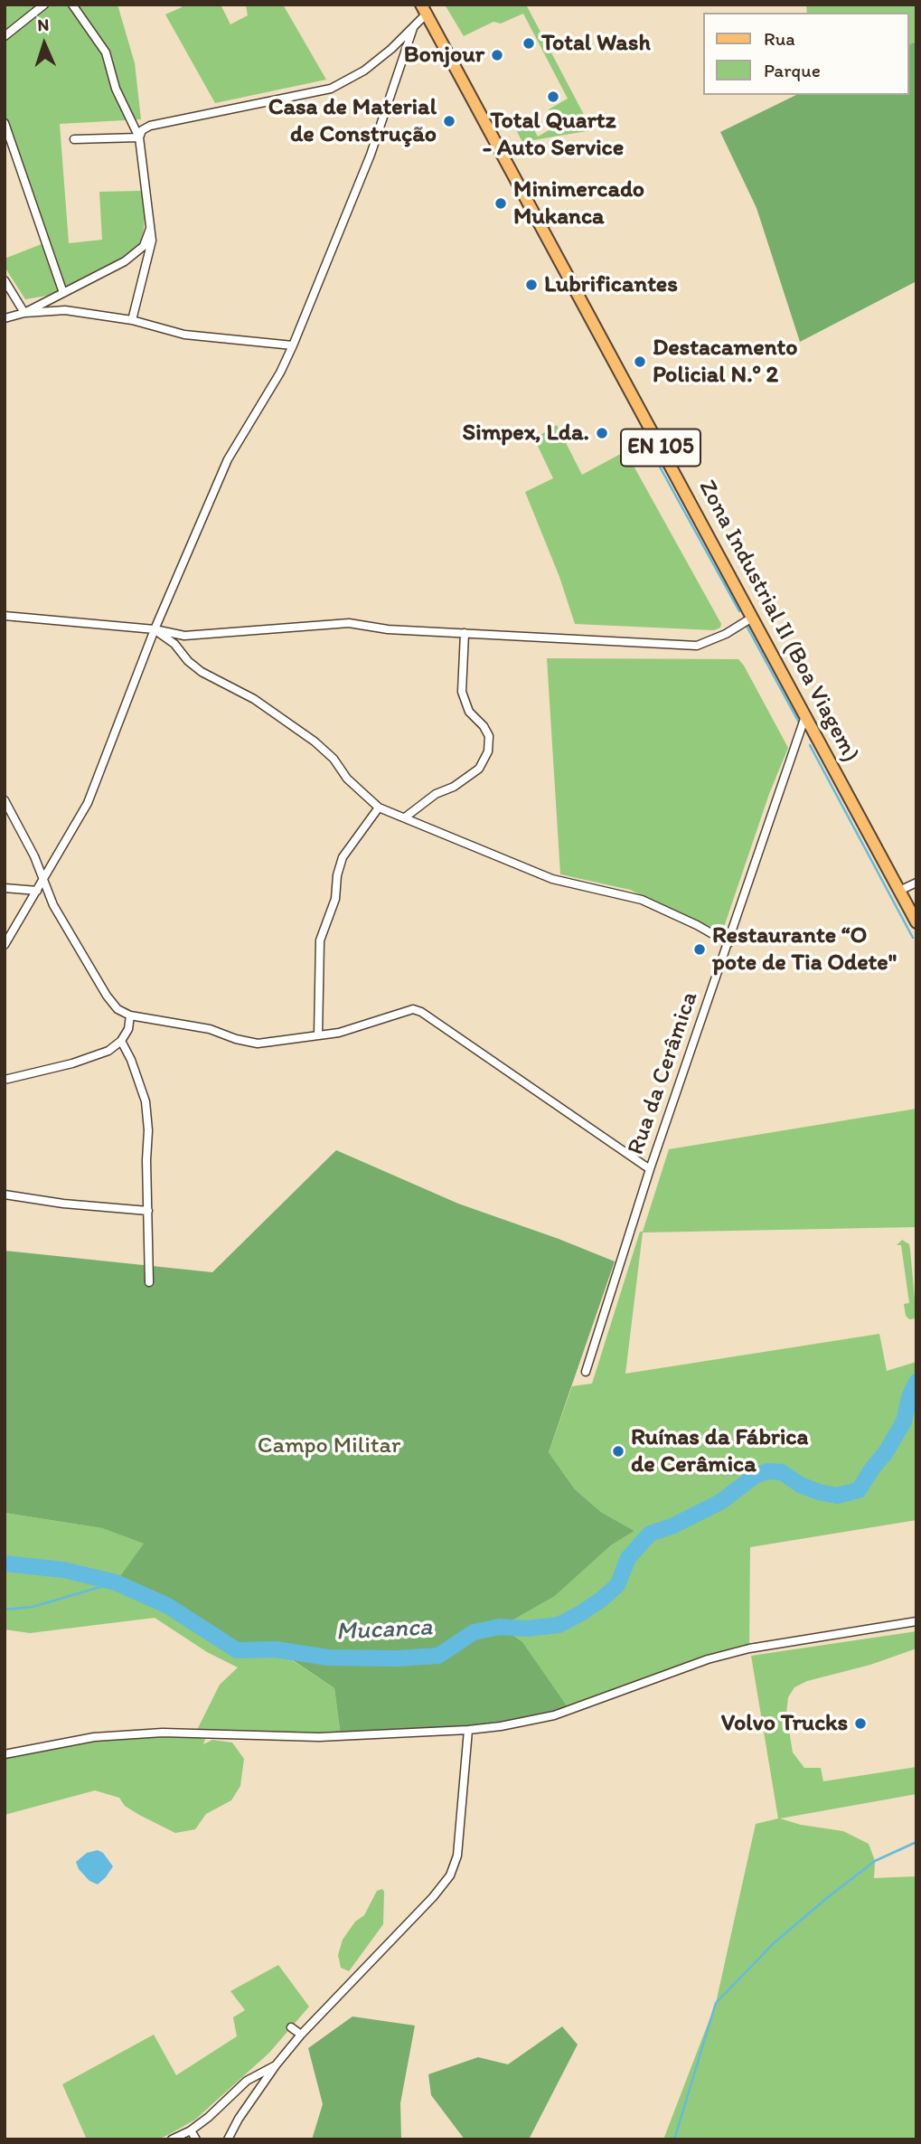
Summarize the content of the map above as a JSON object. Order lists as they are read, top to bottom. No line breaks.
{"streets":{"main road":["EN 105","Zona Industrial II (Boa Viagem)"],"street":["Rua da Cerâmica"]},"crossings":[["EN 105","Zona Industrial II (Boa Viagem)"],["Zona Industrial II (Boa Viagem)","Rua da Cerâmica"]],"water":["Mucanca"],"parks":["Campo Militar"],"places":["Total Wash","Bonjour","Total Quartz - Auto Service","Casa de Material de Construção","Minimercado Mukanca","Lubrificantes","Destacamento Policial N.º 2","Simpex, Lda.","Restaurante “O pote de Tia Odete\"","Ruínas da Fábrica de Cerâmica","Volvo Trucks"],"legend":["Rua","Parque"],"north":"top"}
